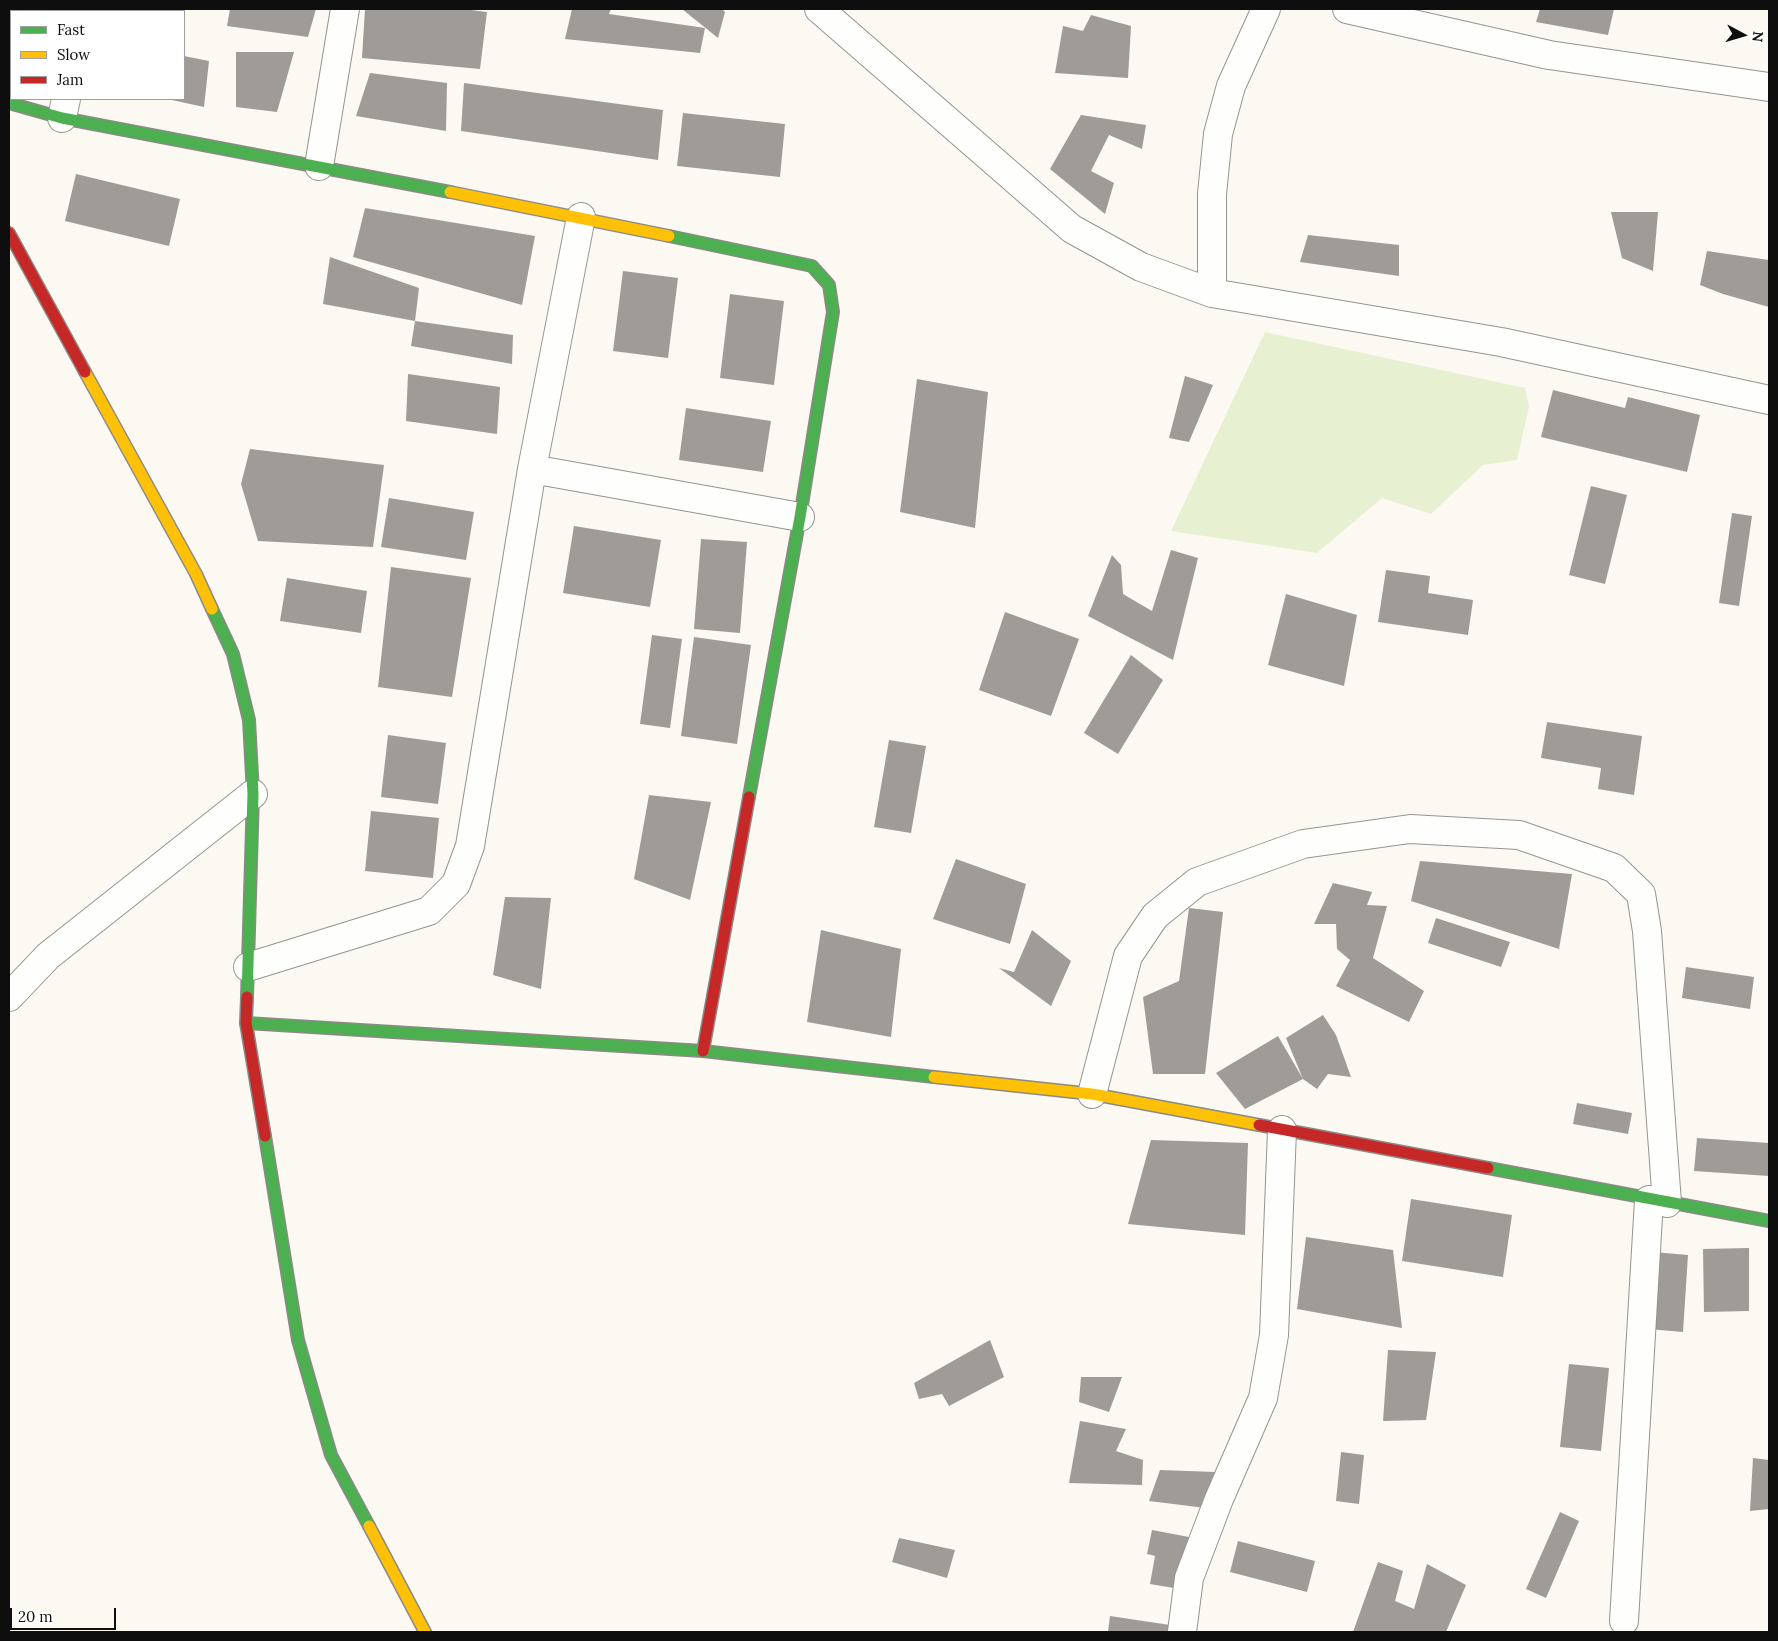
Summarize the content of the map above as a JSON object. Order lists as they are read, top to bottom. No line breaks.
{"legend":["Fast","Slow","Jam"],"scale_bar":"20 m","north":"right"}
